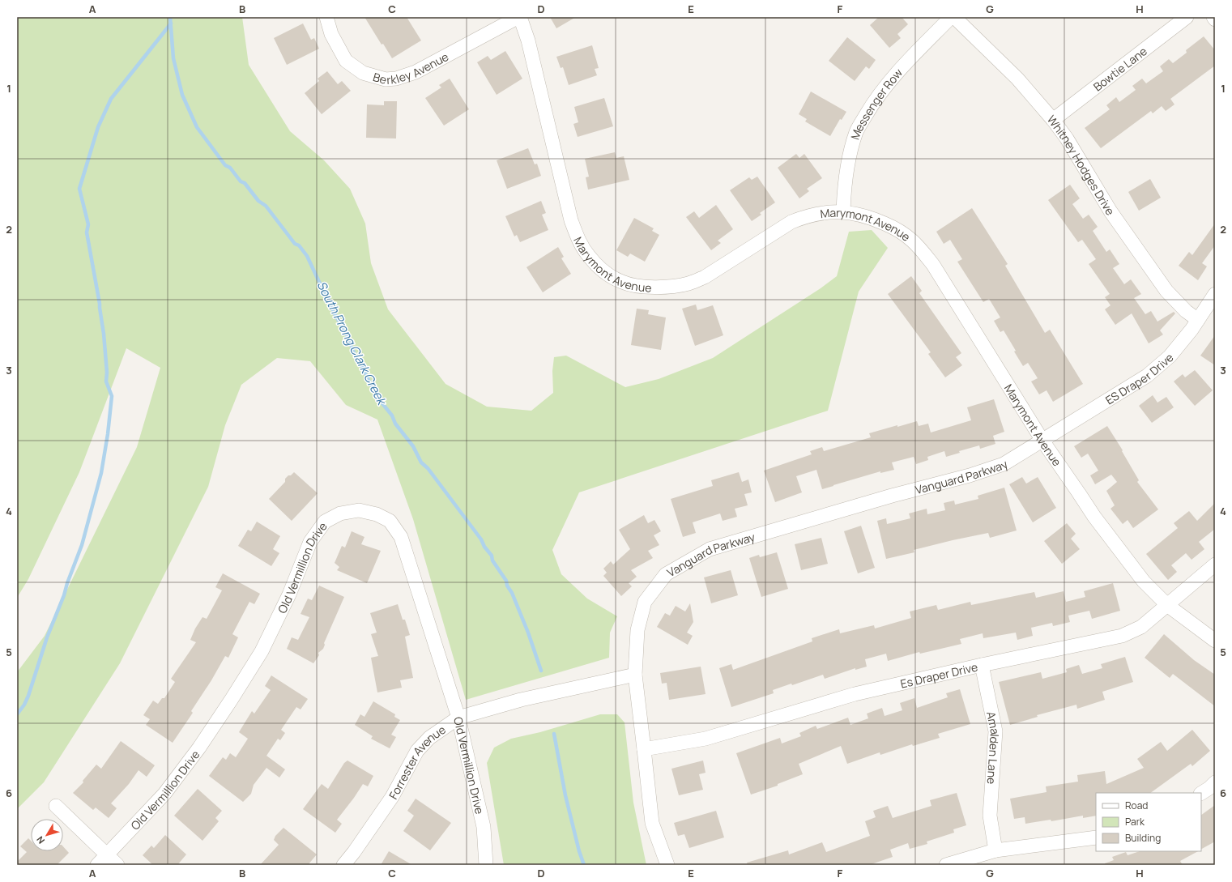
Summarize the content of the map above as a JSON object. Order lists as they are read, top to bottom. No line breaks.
{"streets":{"street":["Berkley Avenue","Bowtie Lane","Messenger Row","Whitney Hodges Drive","Marymont Avenue","ES Draper Drive","Vanguard Parkway","Old Vermillion Drive","Es Draper Drive","Amalden Lane","Forrester Avenue"]},"crossings":[["Berkley Avenue","Marymont Avenue"],["Bowtie Lane","Whitney Hodges Drive"],["Messenger Row","Marymont Avenue"],["Whitney Hodges Drive","ES Draper Drive"],["Marymont Avenue","ES Draper Drive"],["Marymont Avenue","Vanguard Parkway"],["Marymont Avenue","Es Draper Drive"],["ES Draper Drive","Vanguard Parkway"],["Vanguard Parkway","Es Draper Drive"],["Vanguard Parkway","Forrester Avenue"],["Old Vermillion Drive","Forrester Avenue"],["Es Draper Drive","Amalden Lane"]],"water":["South Prong Clark Creek"],"legend":["Road","Park","Building"],"north":"bottom left","grid":{"columns":["A","B","C","D","E","F","G","H"],"rows":["1","2","3","4","5","6"]}}
